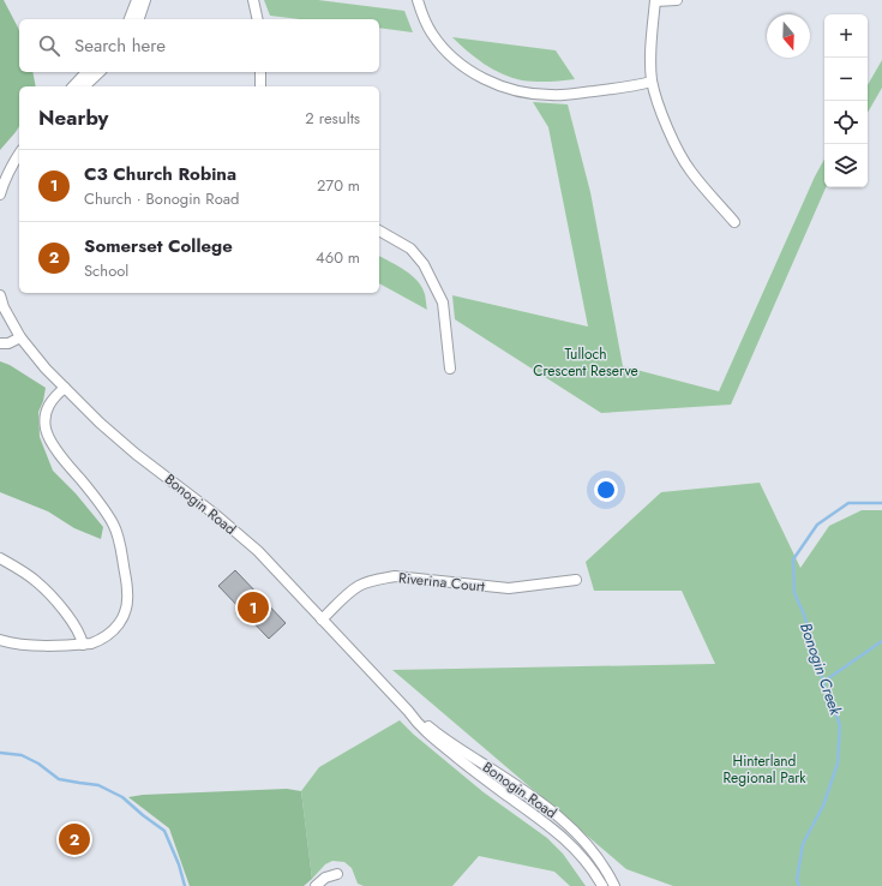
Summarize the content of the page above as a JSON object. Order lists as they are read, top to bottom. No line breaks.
{"streets":{"street":["Bonogin Road","Riverina Court"]},"crossings":[["Bonogin Road","Riverina Court"]],"water":["Bonogin Creek"],"parks":["Tulloch Crescent Reserve","Hinterland Regional Park"],"north":"bottom","page":{"map_buttons":["+","−"],"search":"Search here","heading":["Nearby","2 results"],"list":[{"mark":"1","name":"C3 Church Robina","note":"Church · Bonogin Road","value":"270 m"},{"mark":"2","name":"Somerset College","note":"School","value":"460 m"}],"pins":["1","2"]}}
